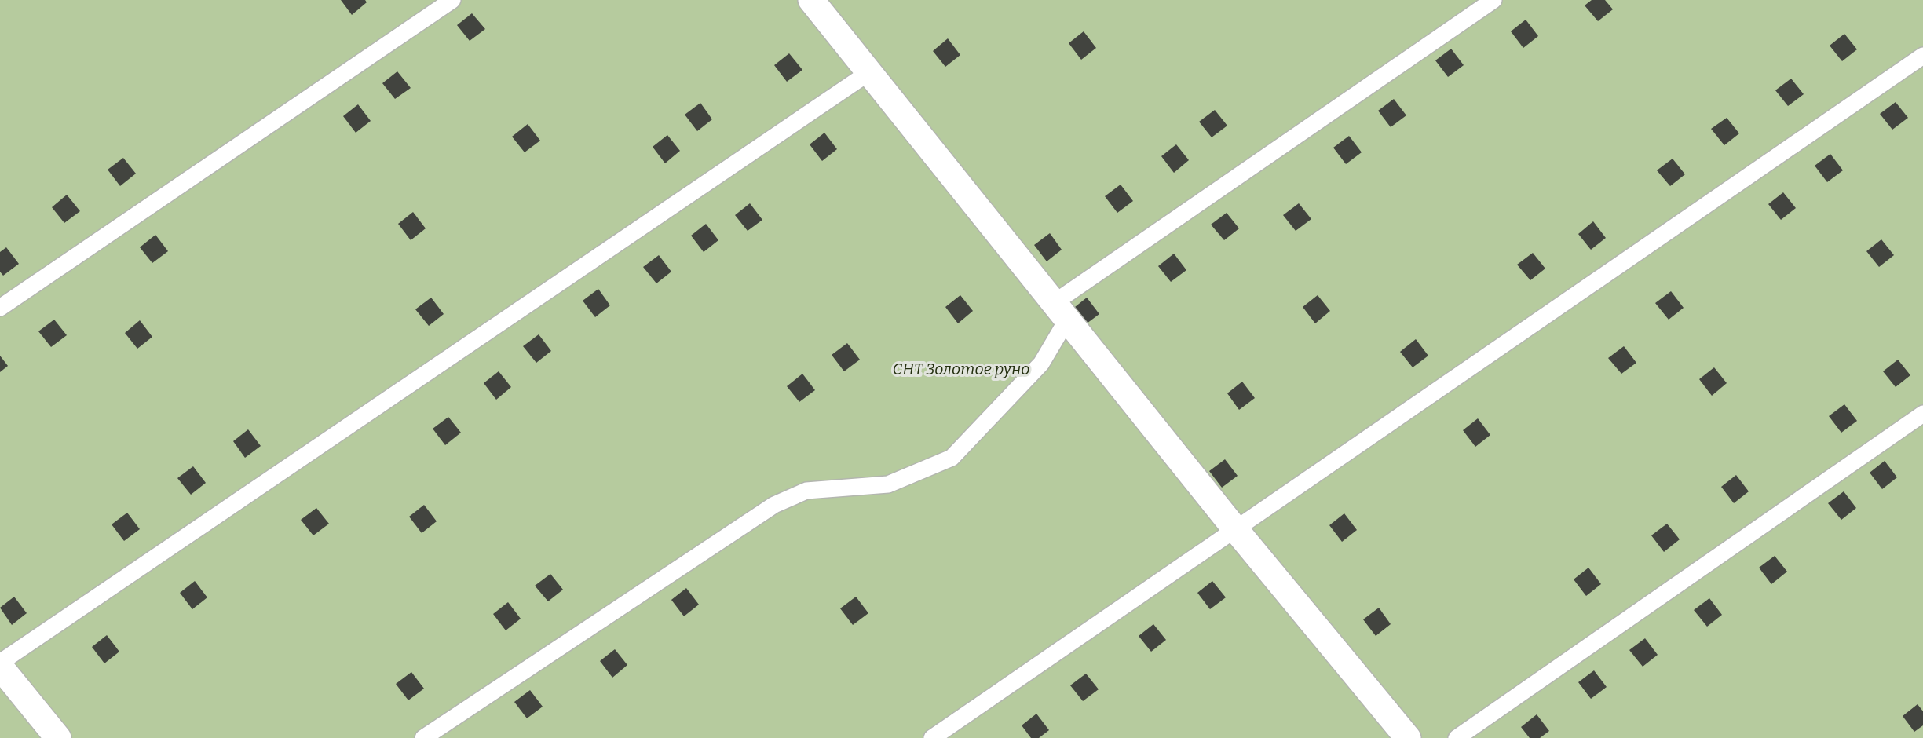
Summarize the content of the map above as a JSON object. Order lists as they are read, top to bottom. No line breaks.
{"parks":["СНТ Золотое руно"]}
